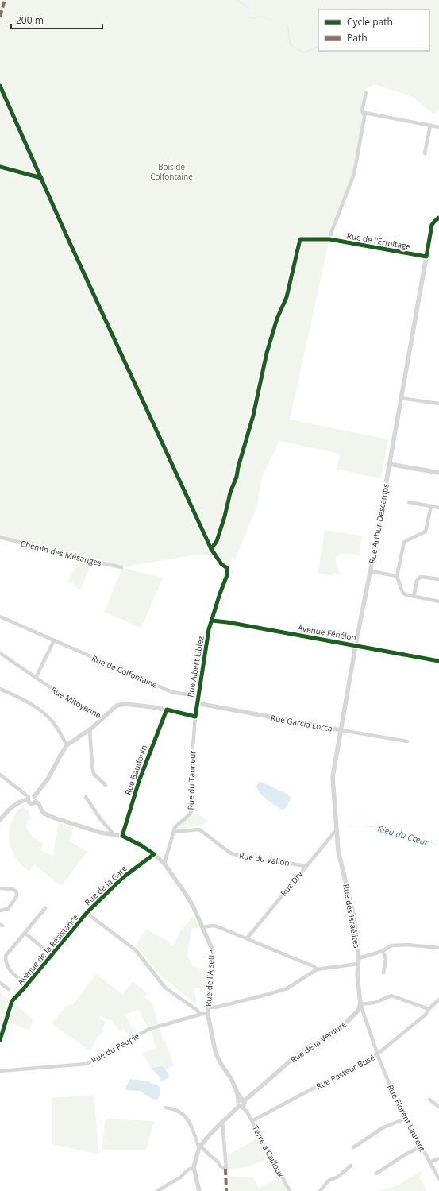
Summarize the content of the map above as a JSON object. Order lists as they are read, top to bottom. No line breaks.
{"streets":{"street":["Rue de l'Ermitage","Rue Arthur Descamps","Chemin des Mésanges","Avenue Fénélon","Rue Albert Libiez","Rue de Colfontaine","Rue Mitoyenne","Rue Garcia Lorca","Rue Baudouin","Rue du Tanneur","Rue du Vallon","Rue Dry","Rue de la Gare","Rue des Israélites","Avenue de la Résistance","Rue de l'Aisette","Rue de la Verdure","Rue du Peuple","Rue Pasteur Busé","Rue Florent Laurent","Terre à Cailloux"]},"crossings":[["Rue de l'Ermitage","Rue Arthur Descamps"],["Rue Arthur Descamps","Avenue Fénélon"],["Rue Arthur Descamps","Rue Garcia Lorca"],["Rue Arthur Descamps","Rue Dry"],["Rue Arthur Descamps","Rue des Israélites"],["Avenue Fénélon","Rue Albert Libiez"],["Rue Albert Libiez","Rue de Colfontaine"],["Rue Albert Libiez","Rue Mitoyenne"],["Rue Albert Libiez","Rue Garcia Lorca"],["Rue Albert Libiez","Rue du Tanneur"],["Rue Mitoyenne","Rue Baudouin"],["Rue Mitoyenne","Rue du Tanneur"],["Rue Baudouin","Rue de l'Aisette"],["Rue du Tanneur","Rue du Vallon"],["Rue du Tanneur","Rue de l'Aisette"],["Rue du Vallon","Rue Dry"],["Rue Dry","Rue des Israélites"],["Rue de la Gare","Avenue de la Résistance"],["Rue de la Gare","Rue de l'Aisette"],["Rue des Israélites","Rue de la Verdure"],["Rue des Israélites","Rue Florent Laurent"],["Rue de l'Aisette","Rue de la Verdure"],["Rue de l'Aisette","Rue du Peuple"],["Rue de l'Aisette","Terre à Cailloux"],["Rue de la Verdure","Rue Florent Laurent"],["Rue de la Verdure","Terre à Cailloux"],["Rue Pasteur Busé","Rue Florent Laurent"],["Rue Pasteur Busé","Terre à Cailloux"]],"water":["Rieu du Cœur"],"parks":["Bois de Colfontaine"],"legend":["Cycle path","Path"],"scale_bar":"200 m"}
